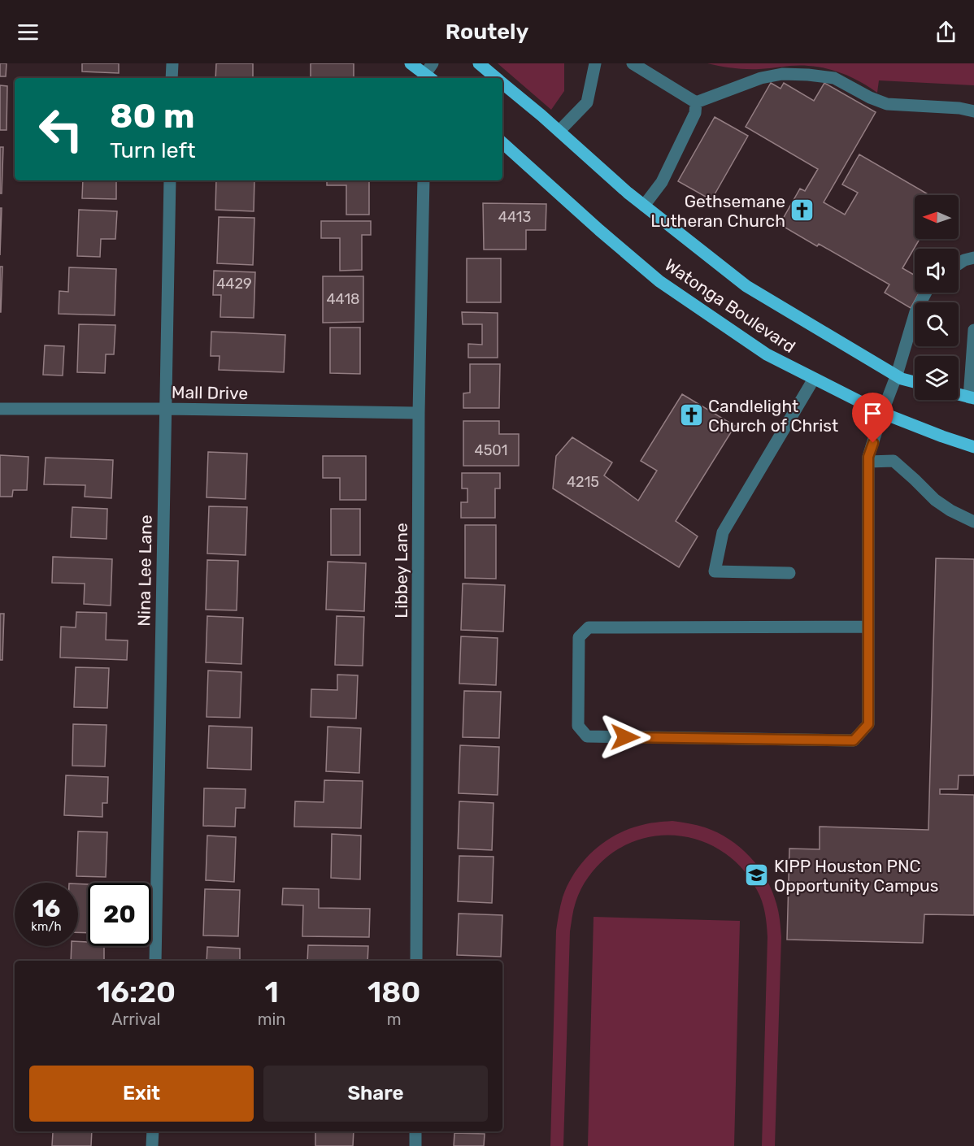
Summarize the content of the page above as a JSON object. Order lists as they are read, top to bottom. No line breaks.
{"streets":{"main road":["Watonga Boulevard"],"street":["Mall Drive","Nina Lee Lane","Libbey Lane"]},"crossings":[["Mall Drive","Nina Lee Lane"],["Mall Drive","Libbey Lane"]],"places":{"church":["Gethsemane Lutheran Church","Candlelight Church of Christ"],"school or university":["KIPP Houston PNC Opportunity Campus"]},"house_numbers":["4413","4429","4418","4501","4215"],"north":"left","page":{"header":"Routely","turn":["80 m","Turn left"],"speed":"16 km/h","limit":"20","eta":["16:20","Arrival","1","min","180","m"],"buttons":["Exit","Share"]}}
